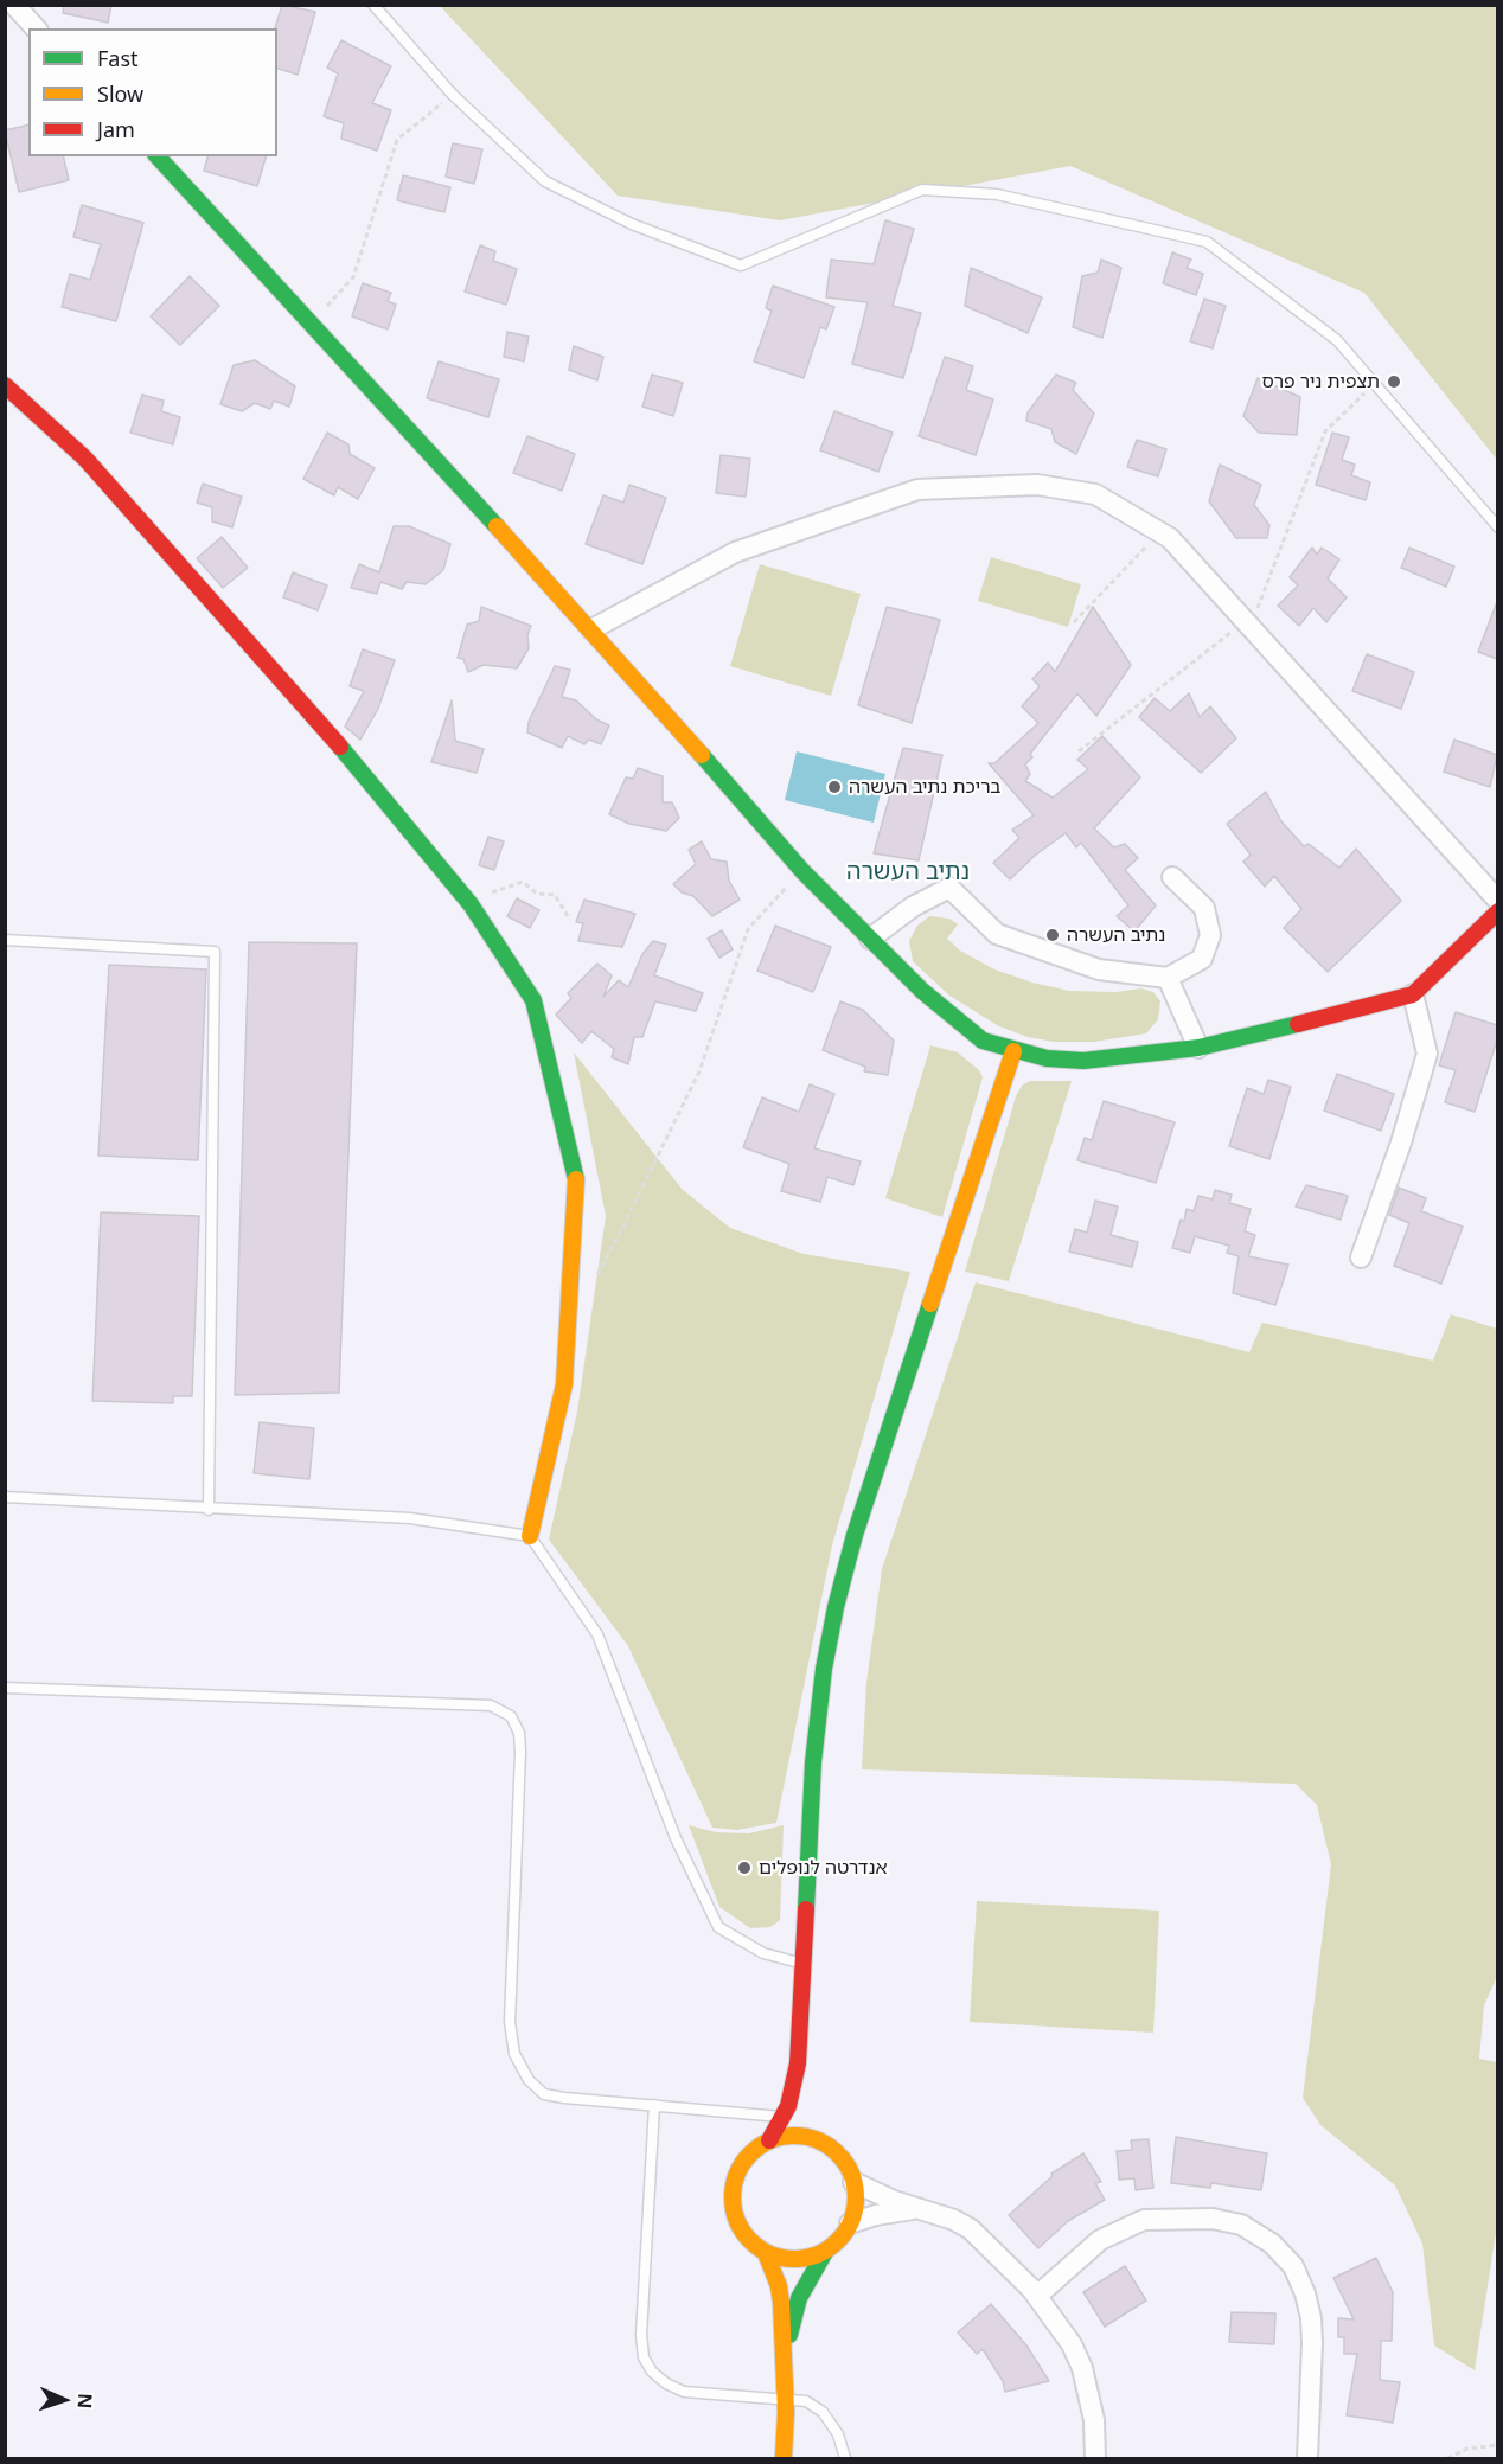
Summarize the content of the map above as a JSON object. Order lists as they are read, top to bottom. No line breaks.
{"districts":["נתיב העשרה"],"places":["תצפית ניר פרס","בריכת נתיב העשרה","נתיב העשרה","אנדרטה לנופלים"],"legend":["Fast","Slow","Jam"],"north":"right"}
